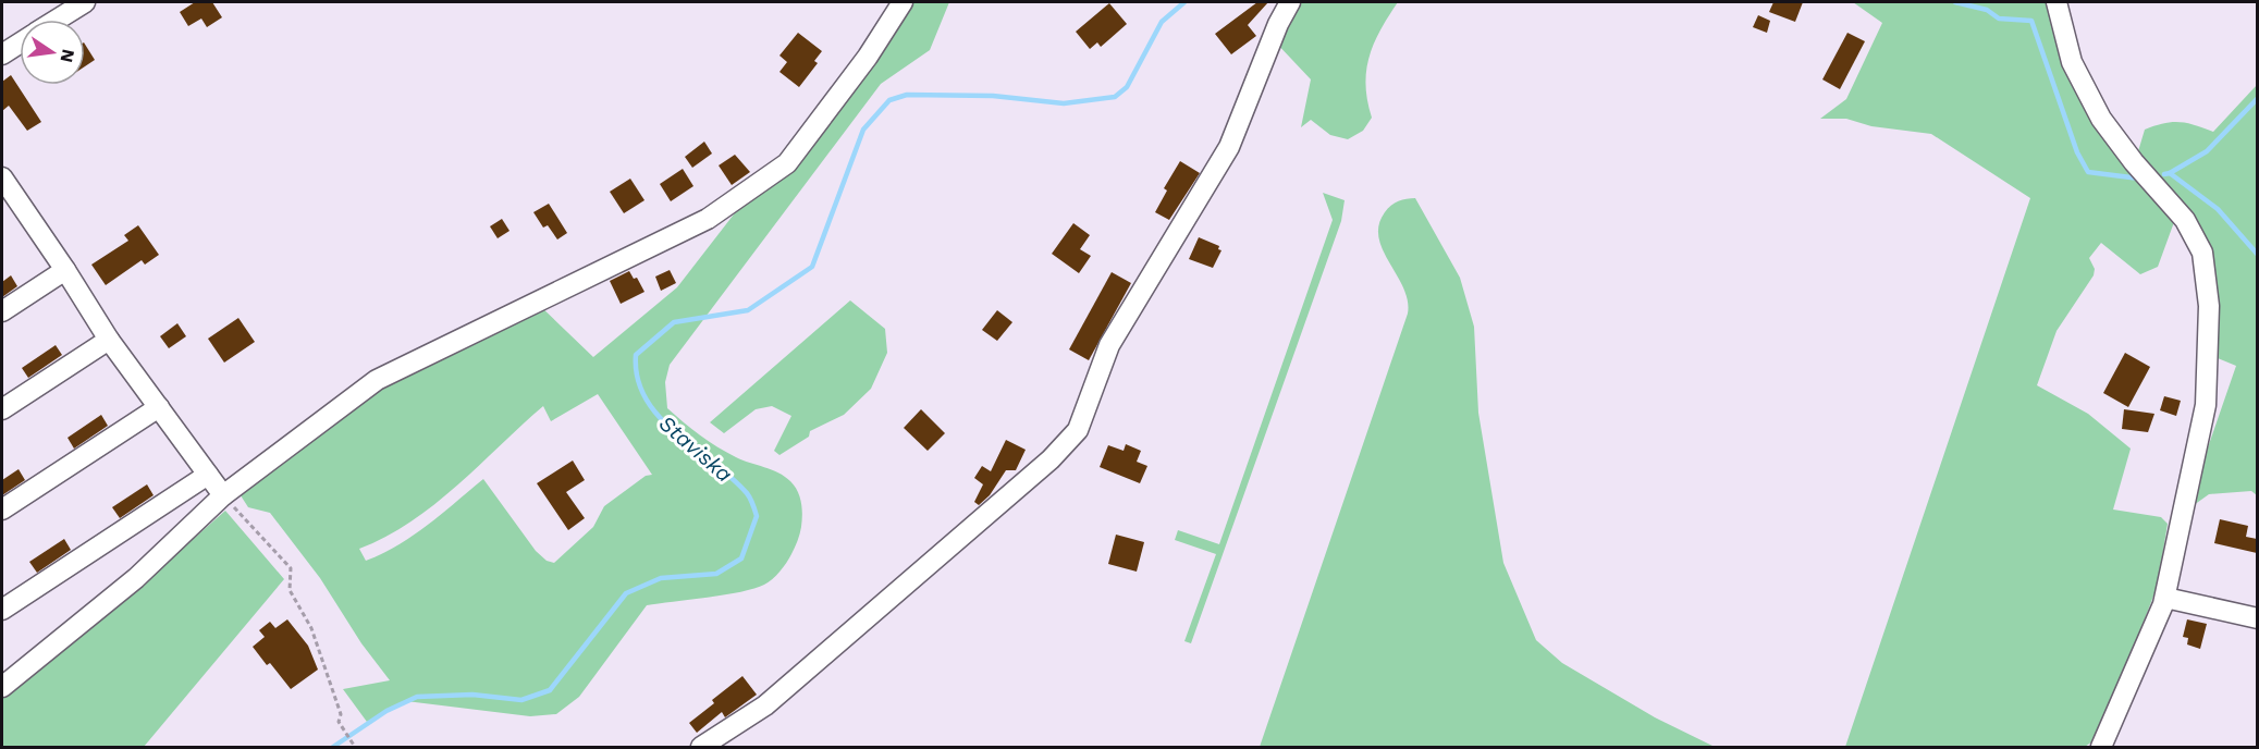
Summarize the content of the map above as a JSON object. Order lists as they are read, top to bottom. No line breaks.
{"water":["Staviska"],"north":"right"}
